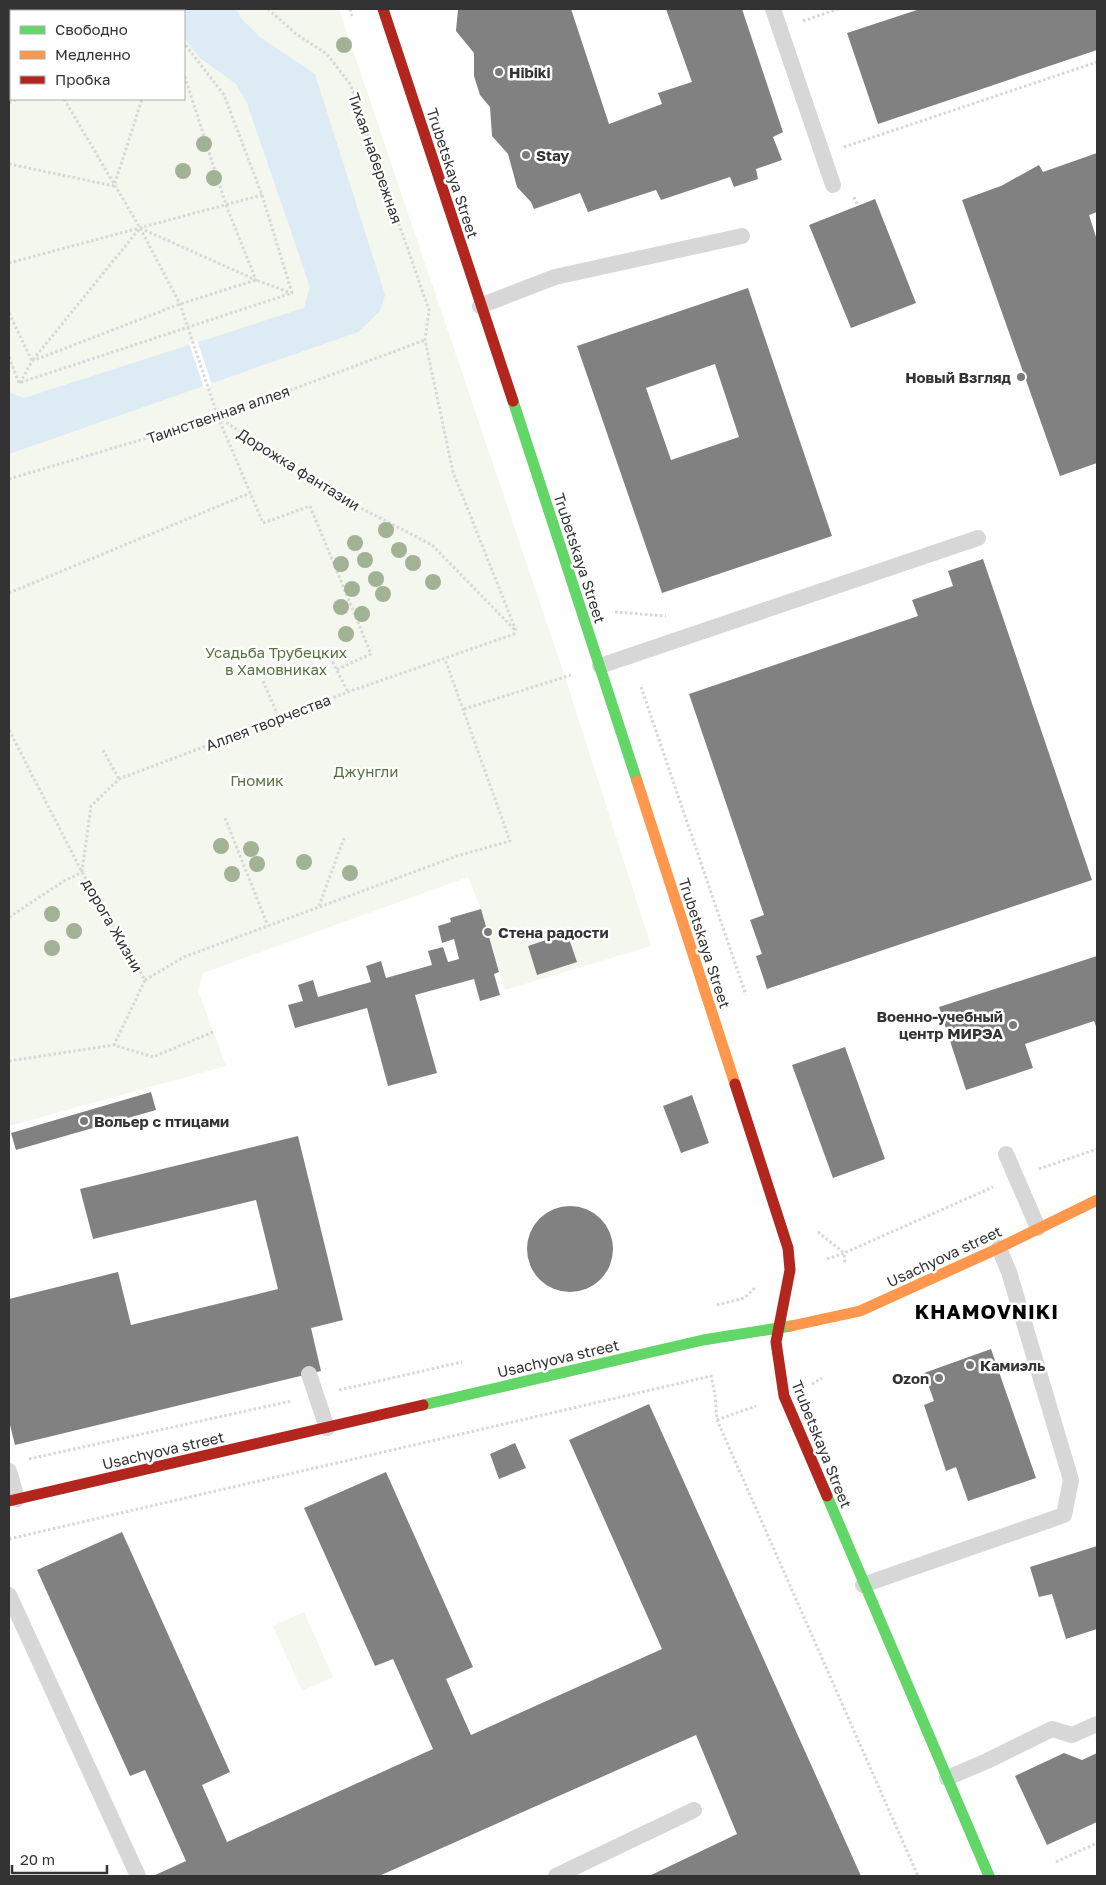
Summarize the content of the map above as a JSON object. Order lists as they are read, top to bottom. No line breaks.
{"streets":{"street":["Trubetskaya Street","Usachyova street"],"path":["Тихая набережная","Таинственная аллея","Дорожка фантазии","Аллея творчества","дорога Жизни"]},"crossings":[["Тихая набережная","Таинственная аллея"],["Тихая набережная","Дорожка фантазии"],["Тихая набережная","Аллея творчества"],["Trubetskaya Street","Usachyova street"],["Таинственная аллея","Дорожка фантазии"],["Дорожка фантазии","Аллея творчества"],["Аллея творчества","дорога Жизни"]],"districts":["KHAMOVNIKI"],"parks":["Усадьба Трубецких в Хамовниках","Джунгли","Гномик"],"places":["Hibiki","Stay","Новый Взгляд","Стена радости","Военно-учебный центр МИРЭА","Вольер с птицами","Камиэль","Ozon"],"legend":["Свободно","Медленно","Пробка"],"scale_bar":"20 m"}
